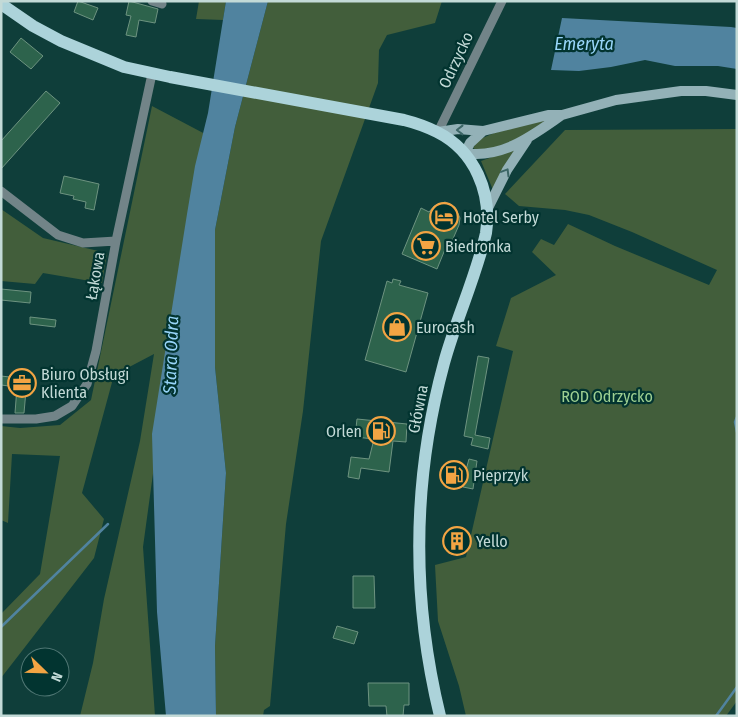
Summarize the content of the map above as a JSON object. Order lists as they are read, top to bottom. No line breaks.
{"streets":{"main road":["Główna"],"street":["Odrzycko","Łąkowa"]},"crossings":[["Odrzycko","Główna"],["Łąkowa","Główna"]],"water":["Emeryta","Stara Odra"],"parks":["ROD Odrzycko"],"places":{"hotel":["Hotel Serby"],"supermarket":["Biedronka"],"shop":["Eurocash"],"office":["Biuro Obsługi Klienta"],"fuel station":["Orlen","Pieprzyk"],"building":["Yello"]},"north":"bottom right"}
